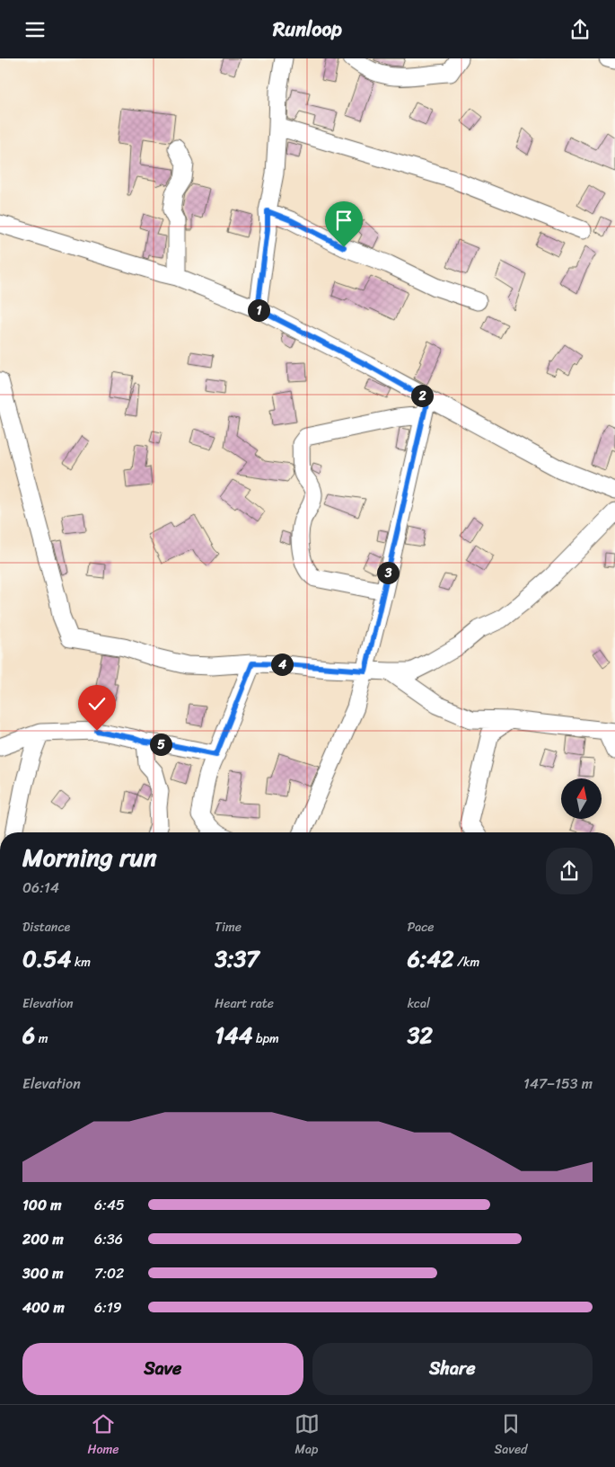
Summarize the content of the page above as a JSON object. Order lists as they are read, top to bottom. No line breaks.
{"north":"top","page":{"header":"Runloop","pins":["1","2","3","4","5"],"heading":["Morning run","06:14"],"stats":[["Distance","0.54 km"],["Time","3:37"],["Pace","6:42 /km"],["Elevation","6 m"],["Heart rate","144 bpm"],["kcal","32"]],"chart":["Elevation","147–153 m"],"list":[{"name":"100 m","note":"6:45"},{"name":"200 m","note":"6:36"},{"name":"300 m","note":"7:02"},{"name":"400 m","note":"6:19"}],"buttons":["Save","Share"],"tabs":["Home","Map","Saved"]}}
